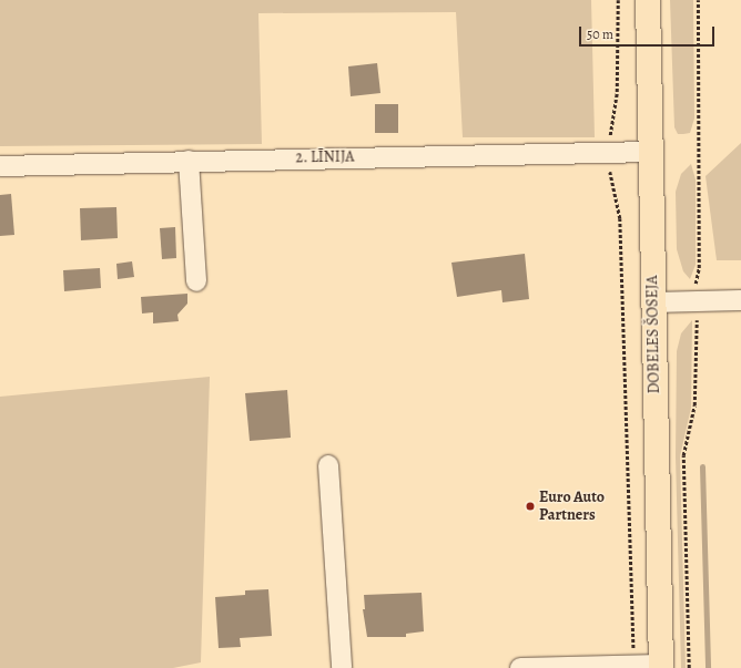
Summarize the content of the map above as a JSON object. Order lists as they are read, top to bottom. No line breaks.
{"streets":{"main road":["DOBELES ŠOSEJA"],"street":["2. LĪNIJA"]},"crossings":[["2. LĪNIJA","DOBELES ŠOSEJA"]],"places":["Euro Auto Partners"],"scale_bar":"50 m"}
